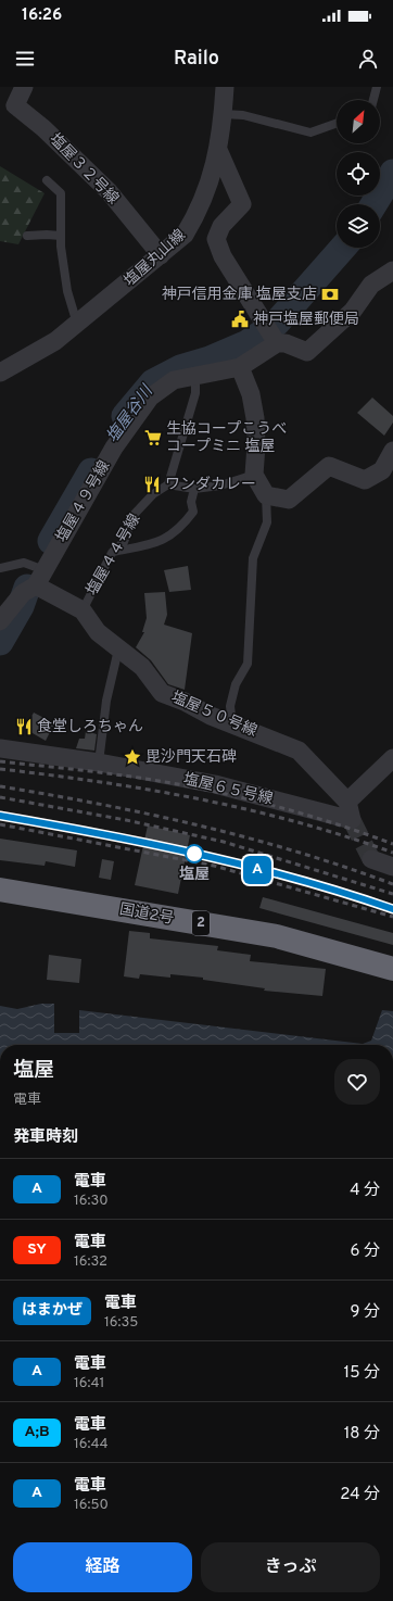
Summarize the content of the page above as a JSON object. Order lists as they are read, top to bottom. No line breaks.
{"streets":{"highway":["国道2号","2"],"street":["塩屋３２号線","塩屋丸山線","塩屋４９号線","塩屋５０号線","塩屋６５号線"],"lane":["塩屋４４号線"]},"crossings":[["塩屋３２号線","塩屋丸山線"],["塩屋４９号線","塩屋５０号線"],["塩屋４４号線","塩屋５０号線"],["塩屋５０号線","塩屋６５号線"]],"water":["塩屋谷川"],"places":{"bank":["神戸信用金庫 塩屋支店"],"public building":["神戸塩屋郵便局"],"supermarket":["生協コープこうべ コープミニ 塩屋"],"restaurant":["ワンダカレー","食堂しろちゃん"],"place":["毘沙門天石碑"],"other":["塩屋"]},"north":"top right","page":{"status":"16:26","header":"Railo","on_map":"A","heading":[["塩屋","電車"],"発車時刻"],"list":[{"mark":"A","name":"電車","note":"16:30","value":"4 分"},{"mark":"SY","name":"電車","note":"16:32","value":"6 分"},{"mark":"はまかぜ","name":"電車","note":"16:35","value":"9 分"},{"mark":"A","name":"電車","note":"16:41","value":"15 分"},{"mark":"A;B","name":"電車","note":"16:44","value":"18 分"},{"mark":"A","name":"電車","note":"16:50","value":"24 分"}],"buttons":["経路","きっぷ"]}}
